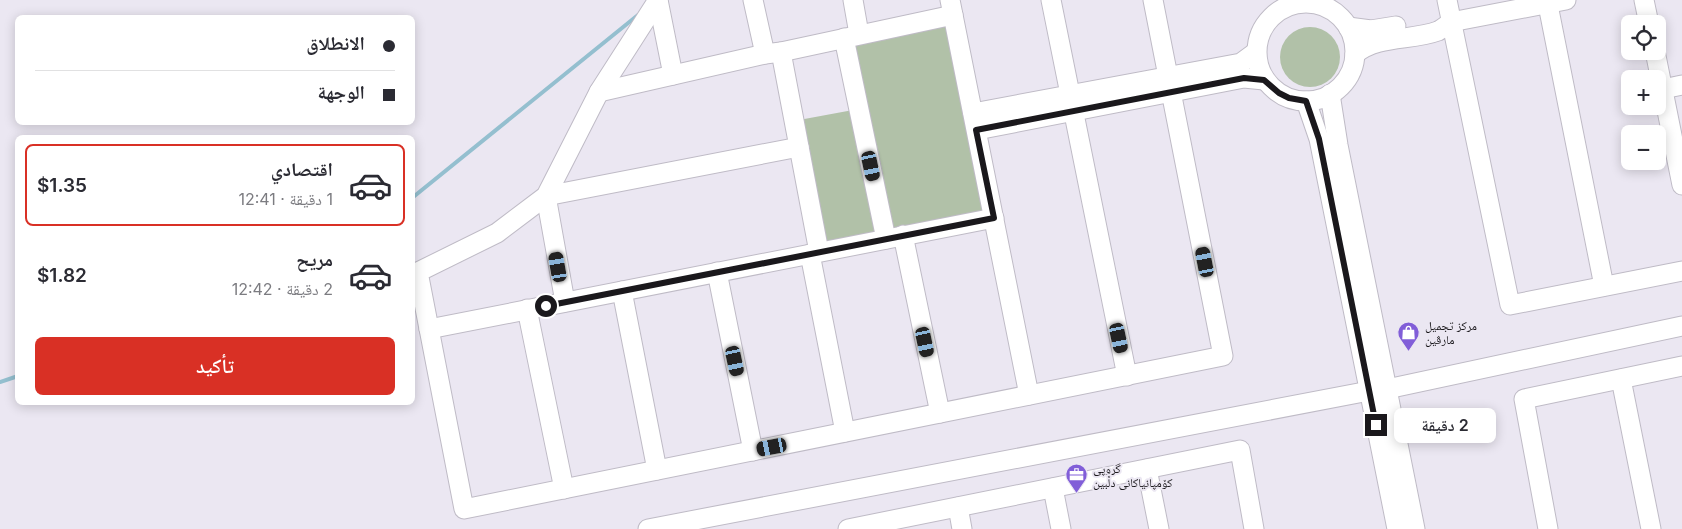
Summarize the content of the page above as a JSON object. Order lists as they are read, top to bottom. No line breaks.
{"places":{"shop":["مركز تجميل مارڤین"],"office":["گروپی کۆمپانیاکانی دڵبین"]},"page":{"map_buttons":["+","−"],"banner":["الانطلاق","الوجهة"],"list":[{"name":"اقتصادي","note":"1 دقيقة · 12:41","value":"$1.35"},{"name":"مريح","note":"2 دقيقة · 12:42","value":"$1.82"}],"buttons":"تأكيد","bubble":"2 دقيقة"}}
